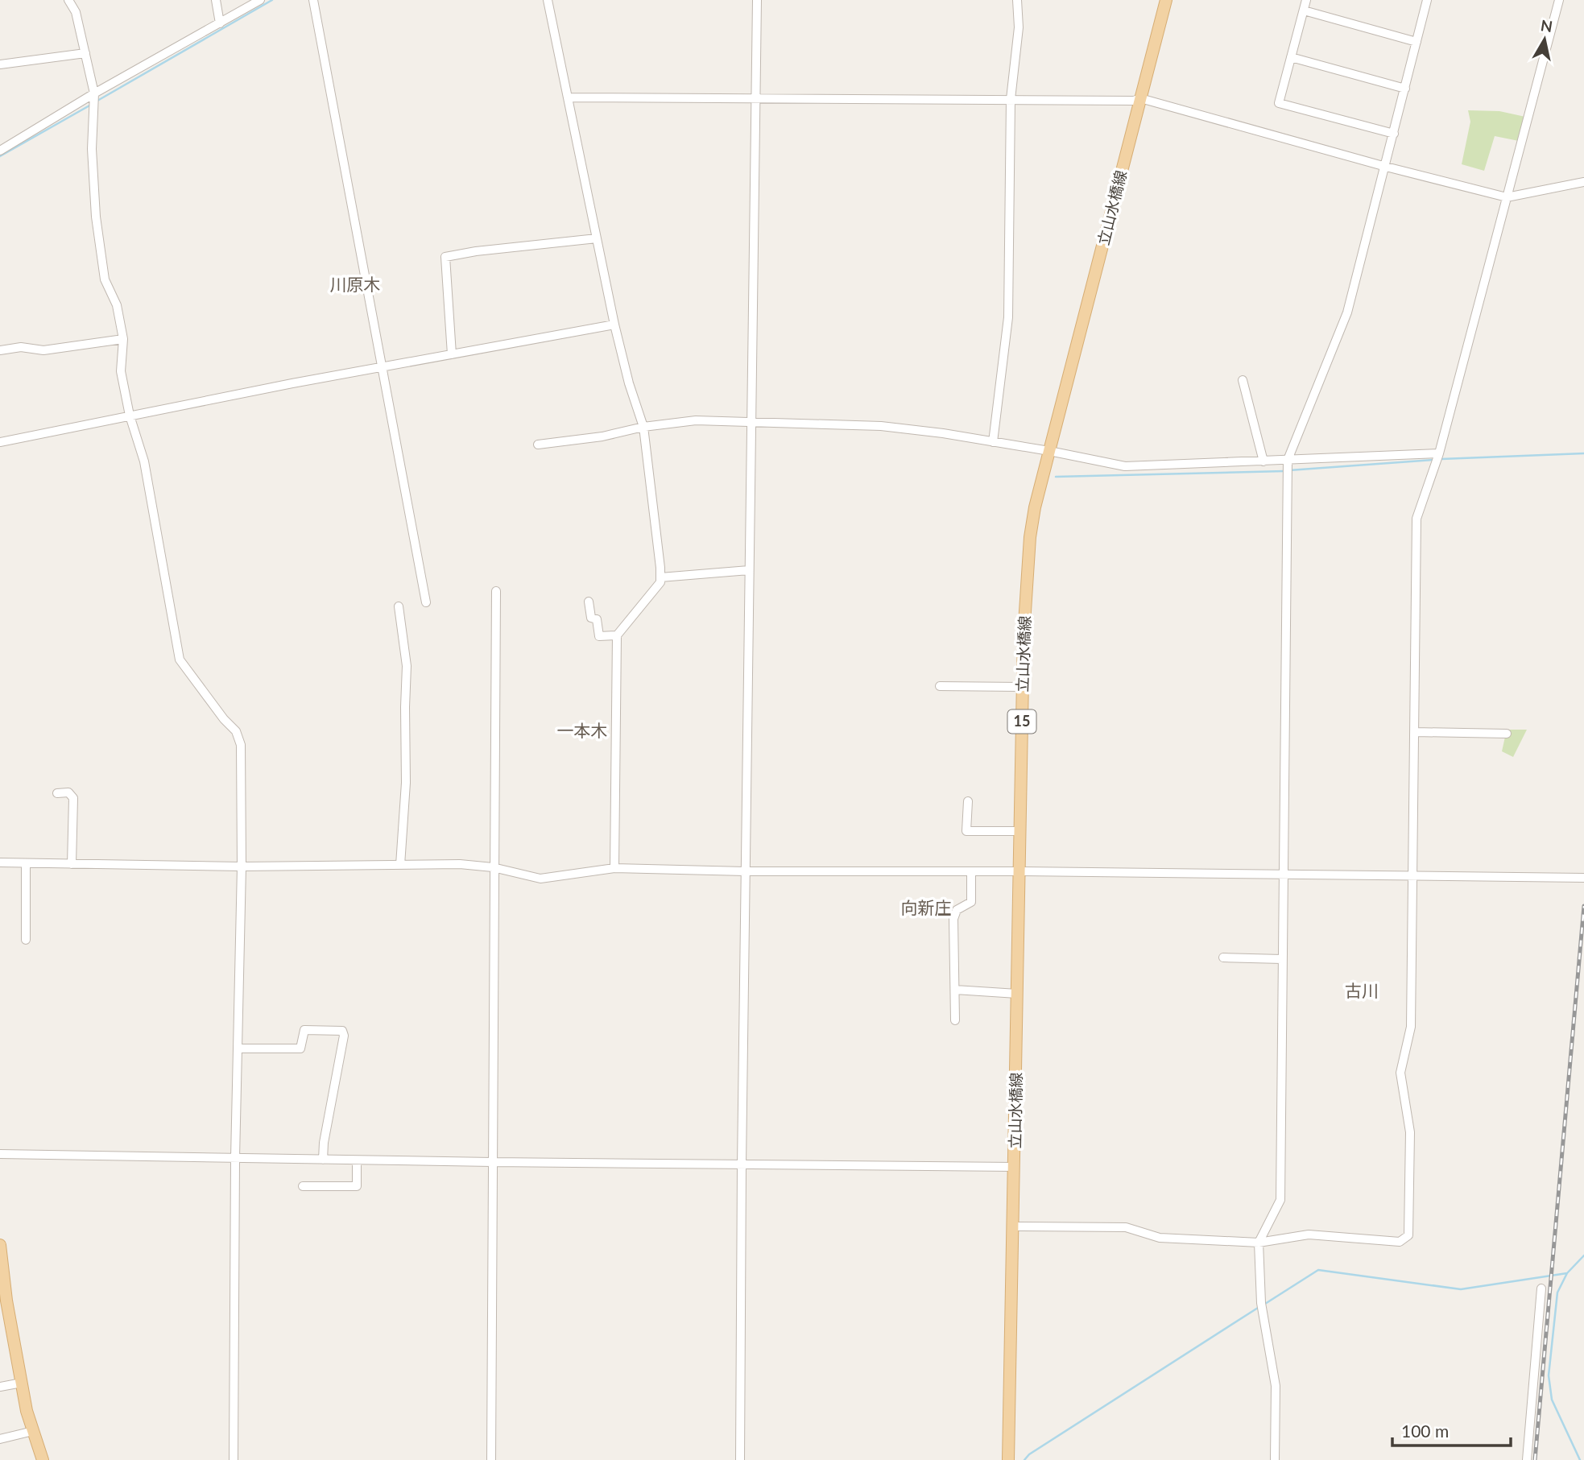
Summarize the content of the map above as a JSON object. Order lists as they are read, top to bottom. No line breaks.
{"streets":{"main road":["立山水橋線","15"]},"districts":["川原木","一本木","向新庄","古川"],"scale_bar":"100 m","north":"top"}
